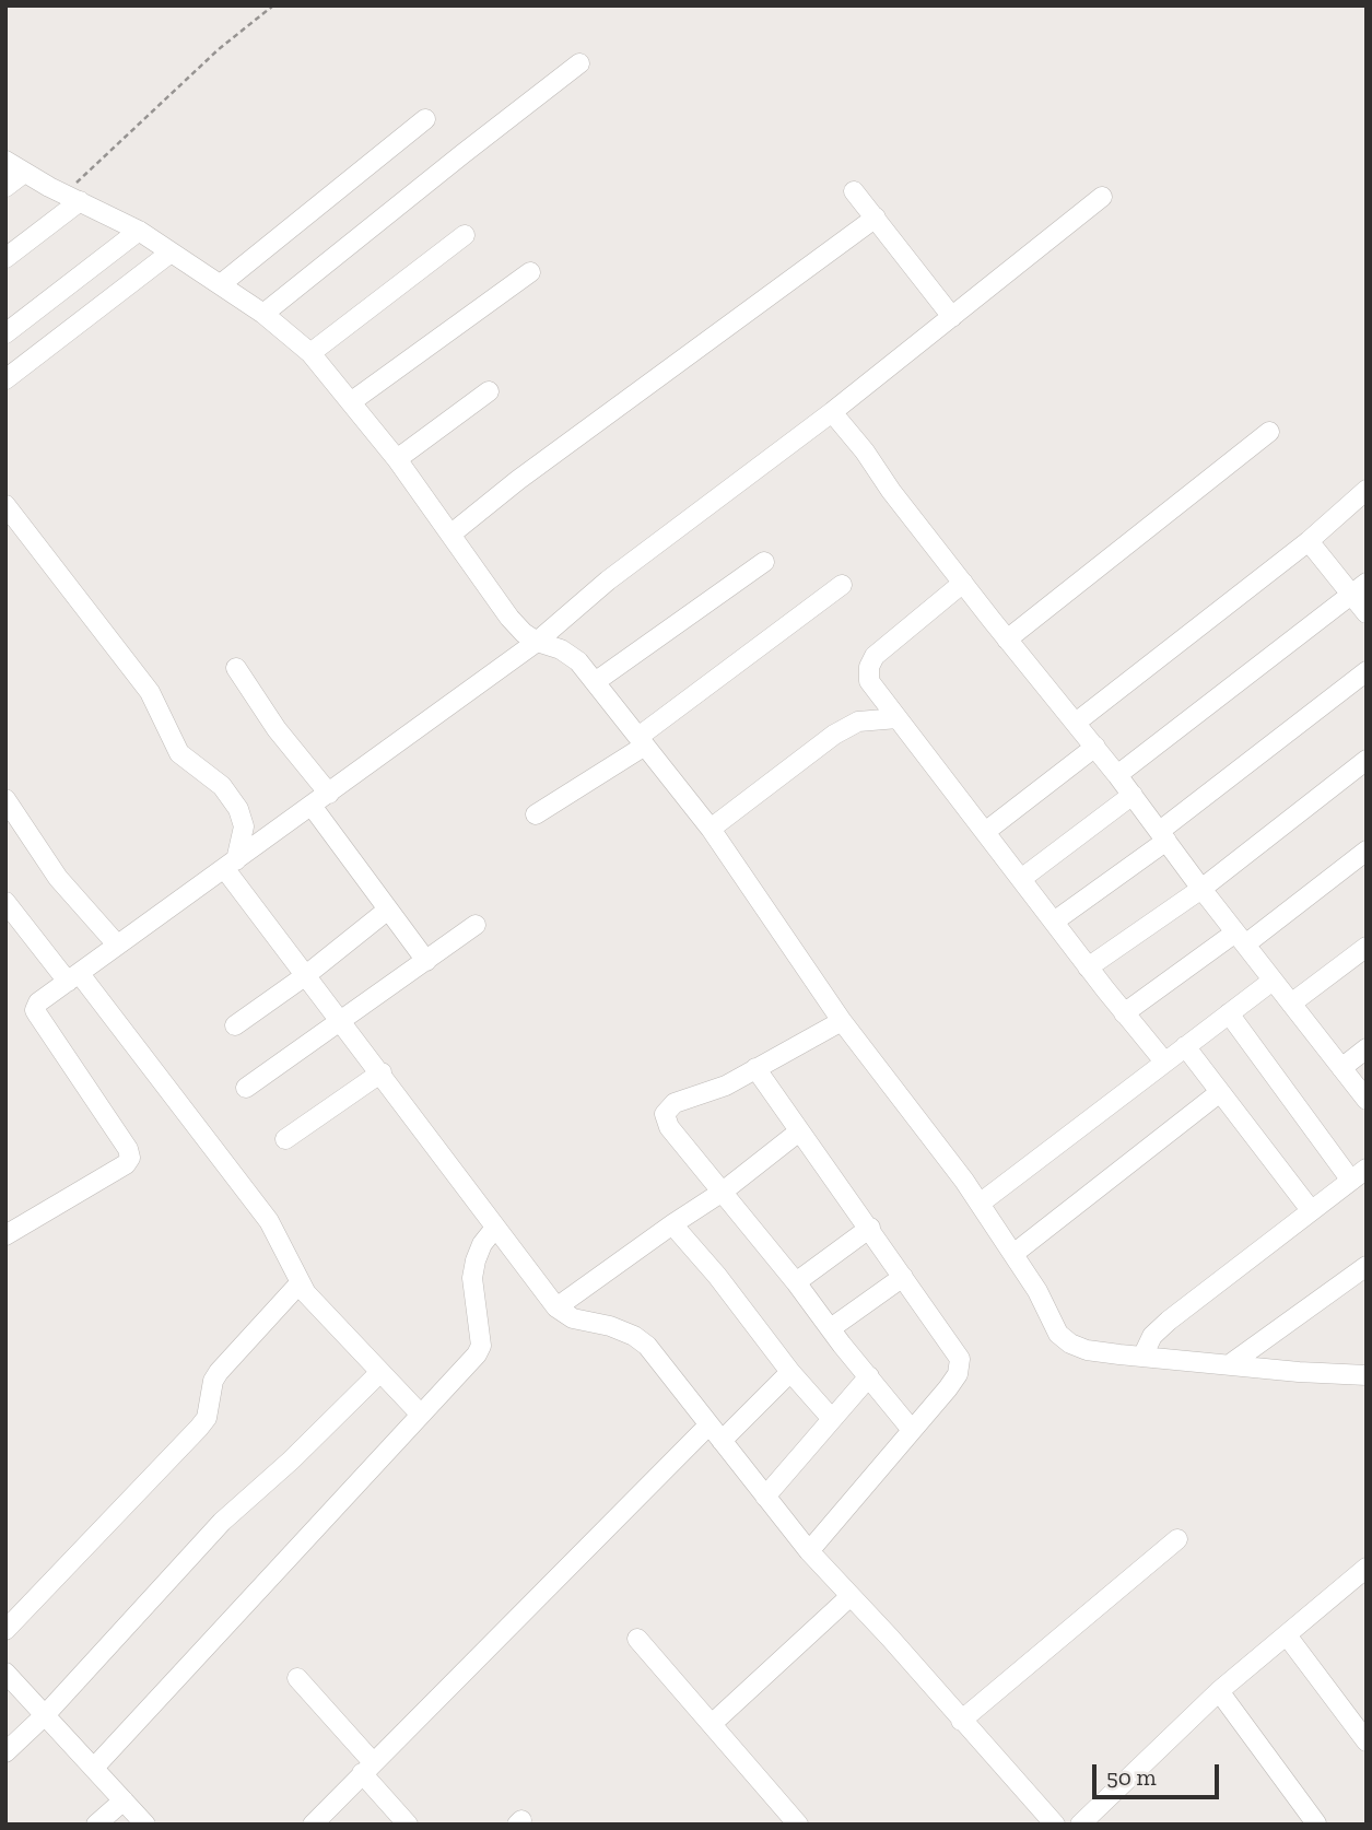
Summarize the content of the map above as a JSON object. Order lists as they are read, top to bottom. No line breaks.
{"scale_bar":"50 m"}
